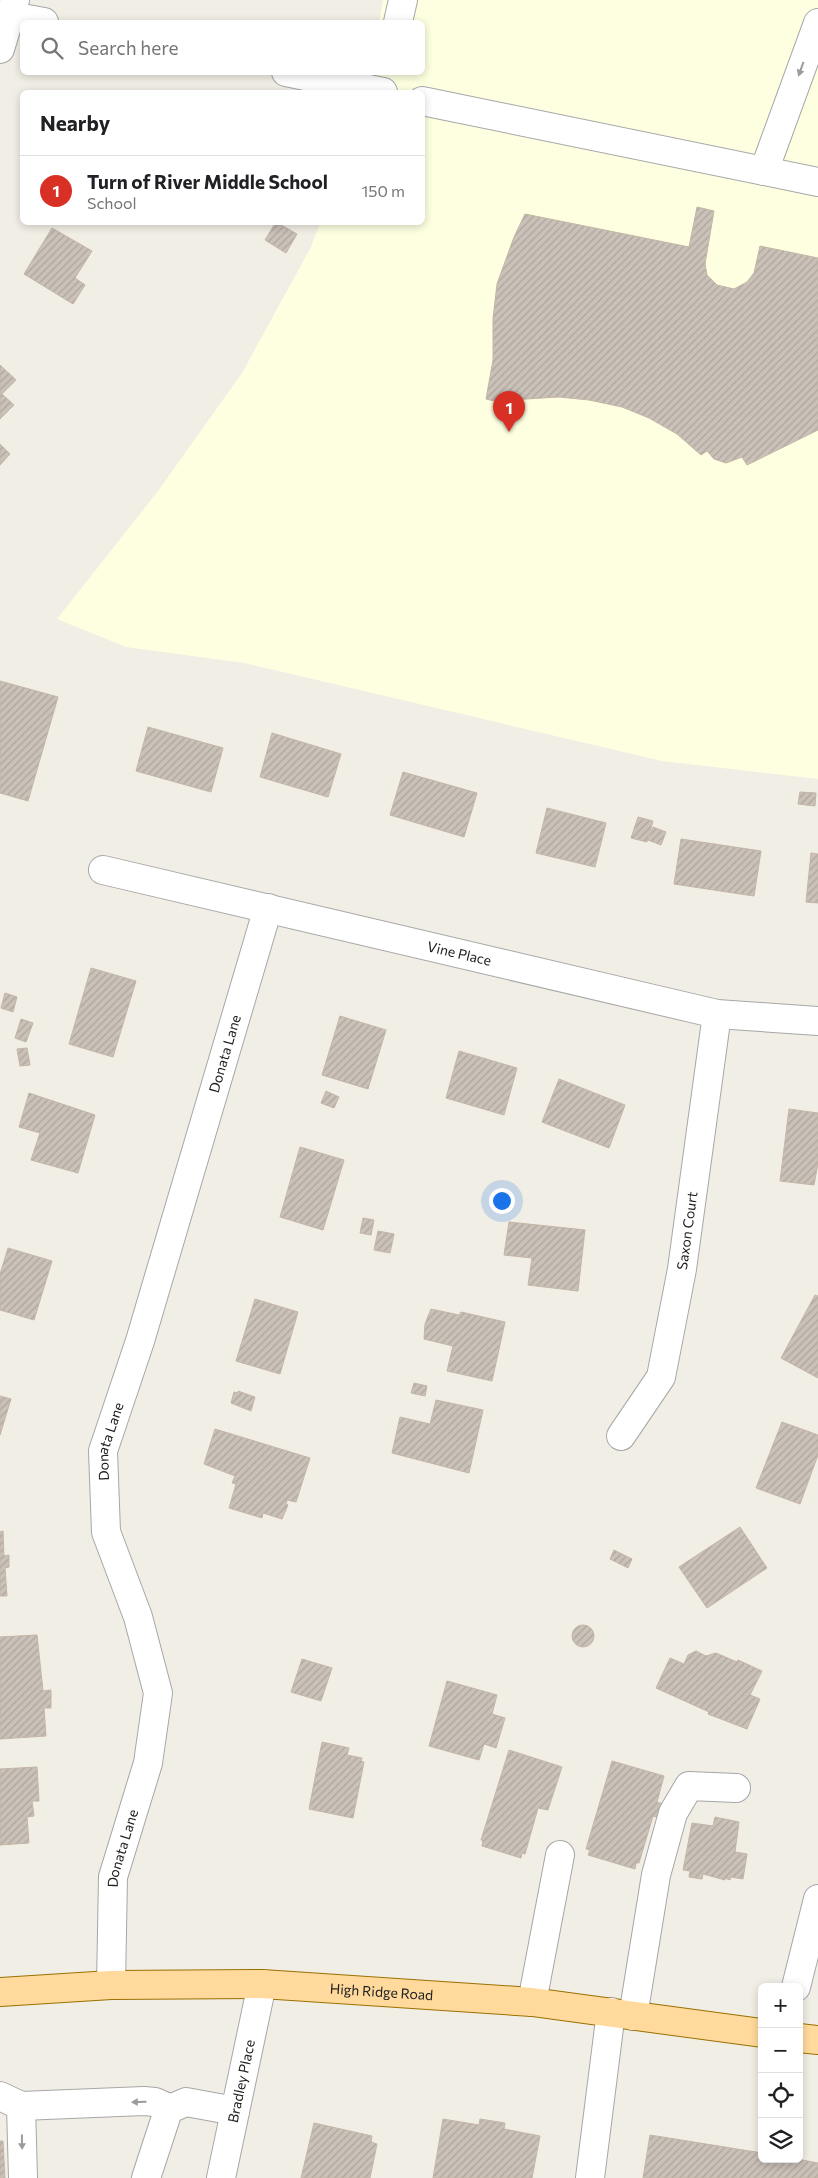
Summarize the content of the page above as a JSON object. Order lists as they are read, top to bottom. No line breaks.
{"streets":{"main road":["High Ridge Road"],"street":["Vine Place","Donata Lane","Saxon Court","Bradley Place"]},"crossings":[["Vine Place","Donata Lane"],["Vine Place","Saxon Court"],["Donata Lane","High Ridge Road"],["High Ridge Road","Bradley Place"]],"page":{"search":"Search here","heading":"Nearby","list":[{"mark":"1","name":"Turn of River Middle School","note":"School","value":"150 m"}],"pins":"1","map_buttons":["+","−"]}}
